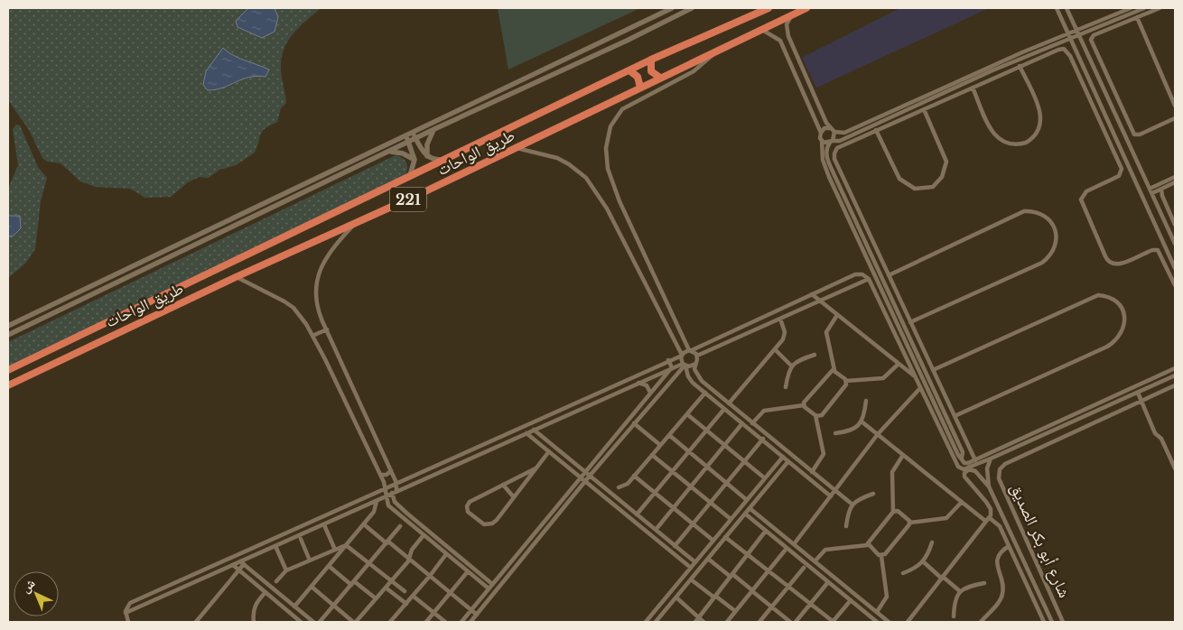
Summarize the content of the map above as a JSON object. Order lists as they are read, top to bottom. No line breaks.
{"streets":{"highway":["طريق الواحات","221"],"street":["شارع أبو بكر الصديق"]},"north":"top left"}
